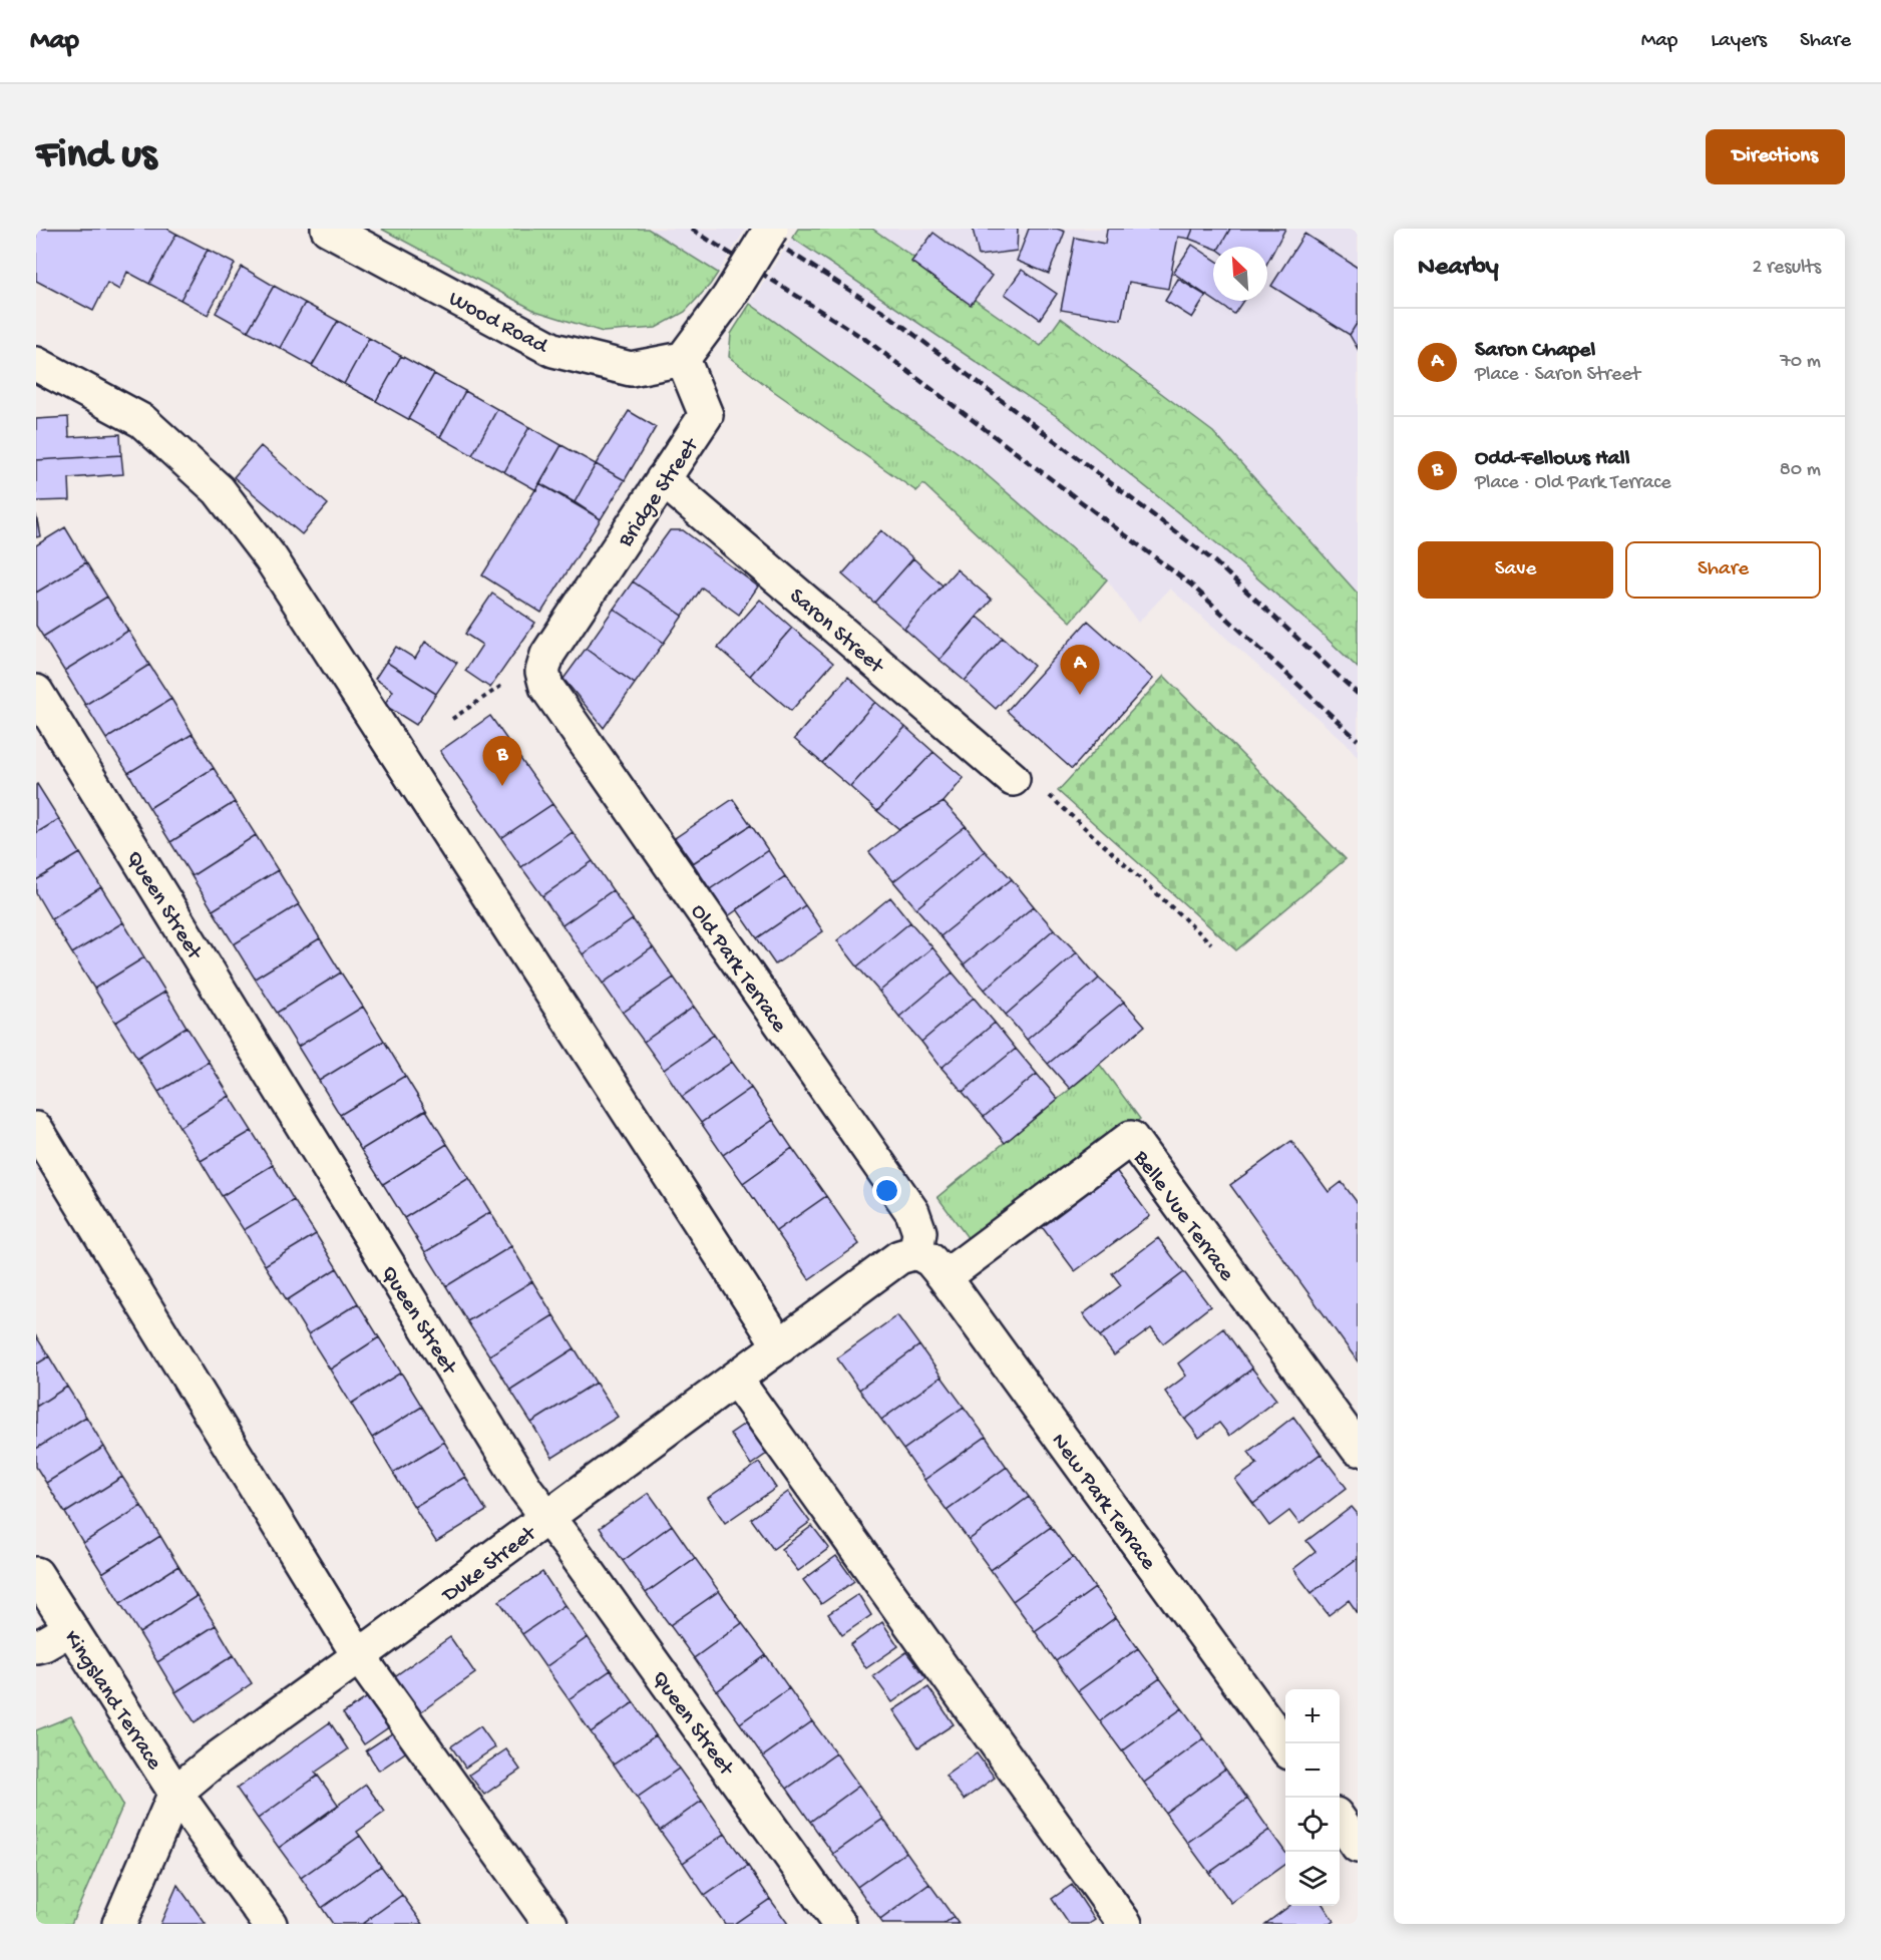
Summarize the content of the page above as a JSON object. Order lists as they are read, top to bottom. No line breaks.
{"streets":{"street":["Wood Road","Bridge Street","Saron Street","Queen Street","Old Park Terrace","Belle Vue Terrace","New Park Terrace","Duke Street","Kingsland Terrace"]},"crossings":[["Wood Road","Bridge Street"],["Bridge Street","Saron Street"],["Bridge Street","Old Park Terrace"],["Queen Street","Duke Street"],["Old Park Terrace","New Park Terrace"],["Old Park Terrace","Duke Street"],["Belle Vue Terrace","New Park Terrace"],["New Park Terrace","Duke Street"],["Duke Street","Kingsland Terrace"]],"north":"top left","page":{"header":"Map","nav":["Map","Layers","Share"],"buttons":["Directions",["Save","Share"]],"title":"Find us","heading":["Nearby","2 results"],"list":[{"mark":"A","name":"Saron Chapel","note":"Place · Saron Street","value":"70 m"},{"mark":"B","name":"Odd-Fellows Hall","note":"Place · Old Park Terrace","value":"80 m"}],"pins":["A","B"],"map_buttons":["+","−"]}}
